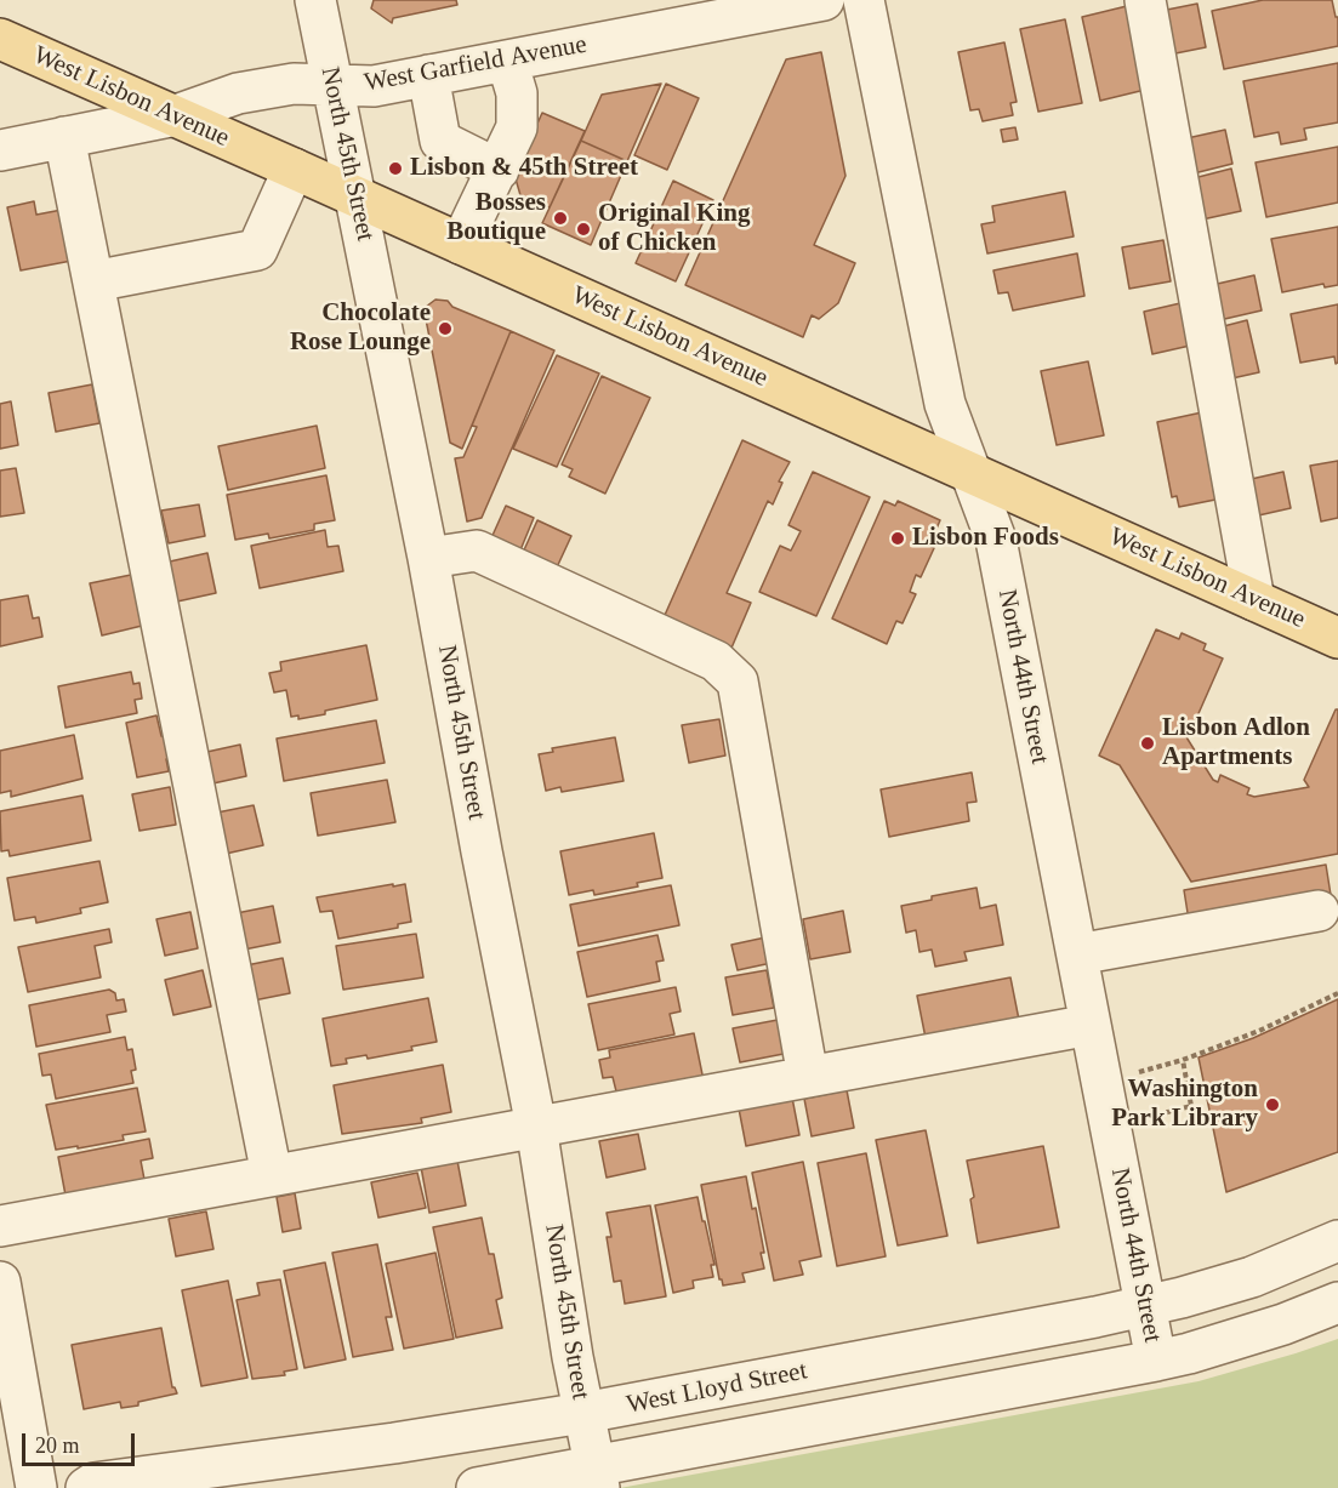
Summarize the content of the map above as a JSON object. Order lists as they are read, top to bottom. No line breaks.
{"streets":{"main road":["West Lisbon Avenue"],"street":["West Garfield Avenue","North 45th Street","North 44th Street","West Lloyd Street"]},"crossings":[["West Garfield Avenue","West Lisbon Avenue"],["West Garfield Avenue","North 45th Street"],["West Lisbon Avenue","North 45th Street"],["West Lisbon Avenue","North 44th Street"],["North 45th Street","West Lloyd Street"],["North 44th Street","West Lloyd Street"]],"places":["Lisbon & 45th Street","Bosses Boutique","Original King of Chicken","Chocolate Rose Lounge","Lisbon Foods","Lisbon Adlon Apartments","Washington Park Library"],"scale_bar":"20 m"}
